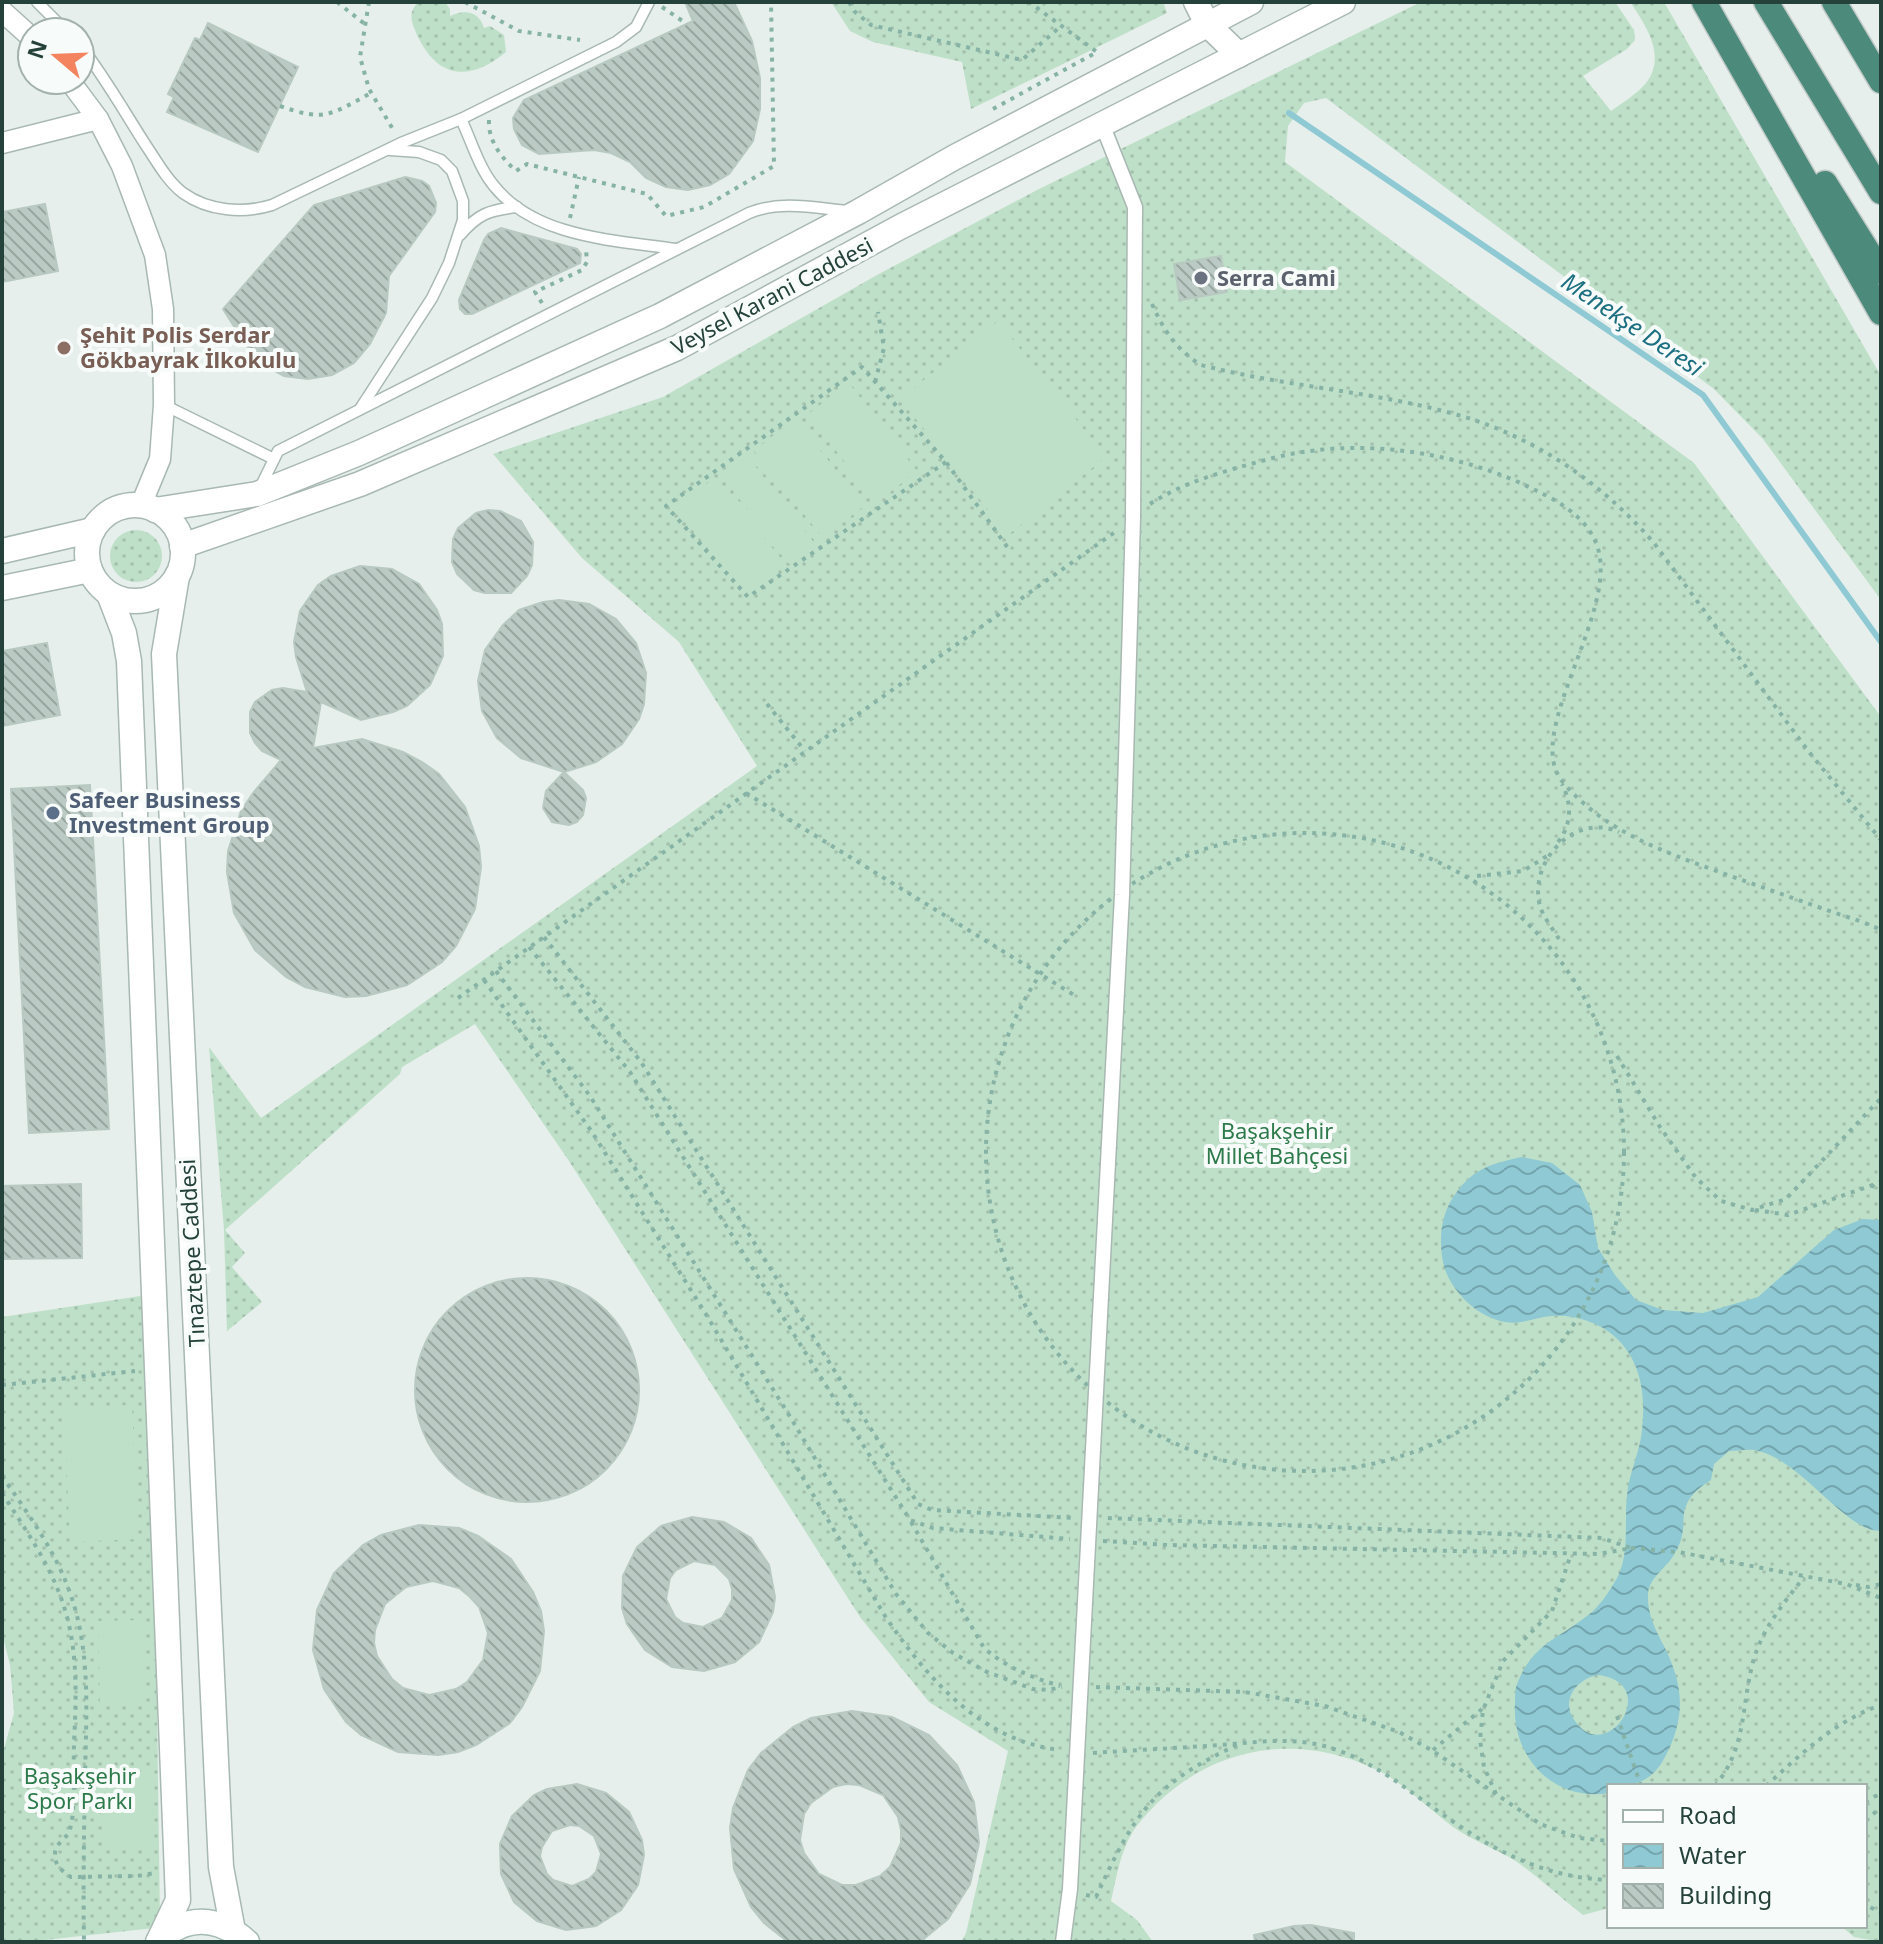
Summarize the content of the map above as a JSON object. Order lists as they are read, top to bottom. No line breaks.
{"streets":{"street":["Veysel Karani Caddesi","Tınaztepe Caddesi"]},"crossings":[["Veysel Karani Caddesi","Tınaztepe Caddesi"]],"water":["Menekşe Deresi"],"parks":["Başakşehir Millet Bahçesi","Başakşehir Spor Parkı"],"places":["Serra Cami","Şehit Polis Serdar Gökbayrak İlkokulu","Safeer Business Investment Group"],"legend":["Road","Water","Building"],"north":"left"}
